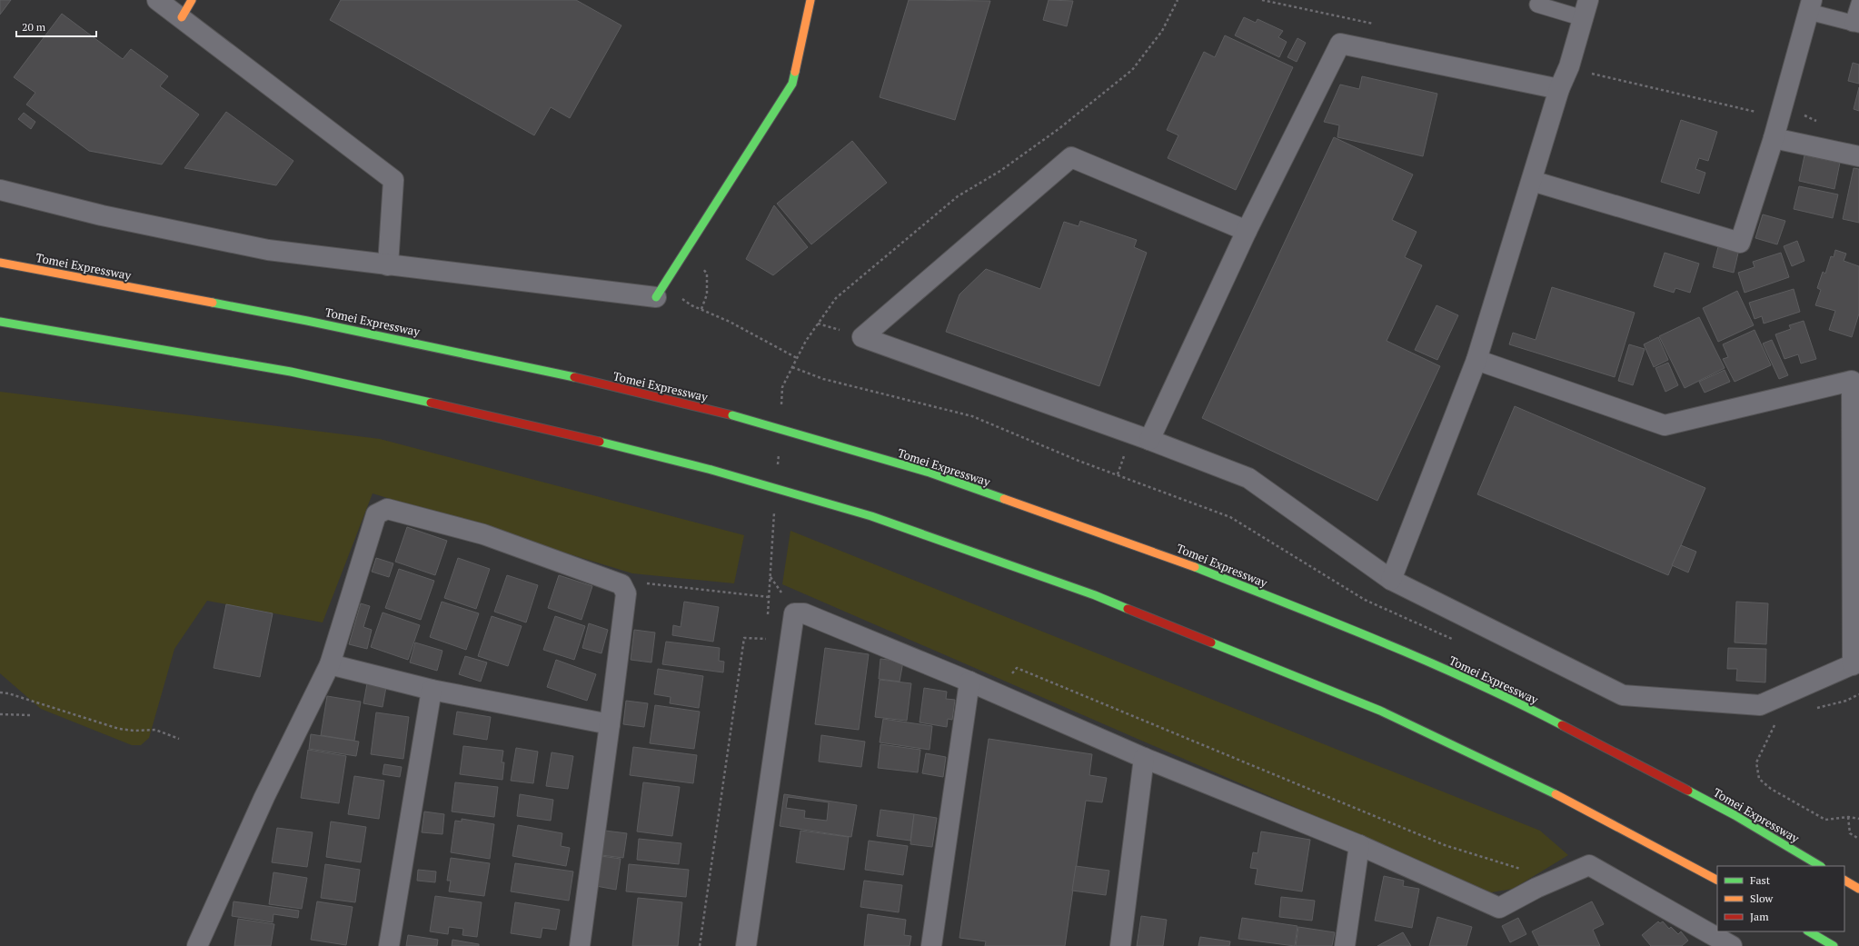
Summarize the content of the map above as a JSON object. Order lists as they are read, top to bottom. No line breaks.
{"streets":{"main road":["Tomei Expressway"]},"legend":["Fast","Slow","Jam"],"scale_bar":"20 m"}
